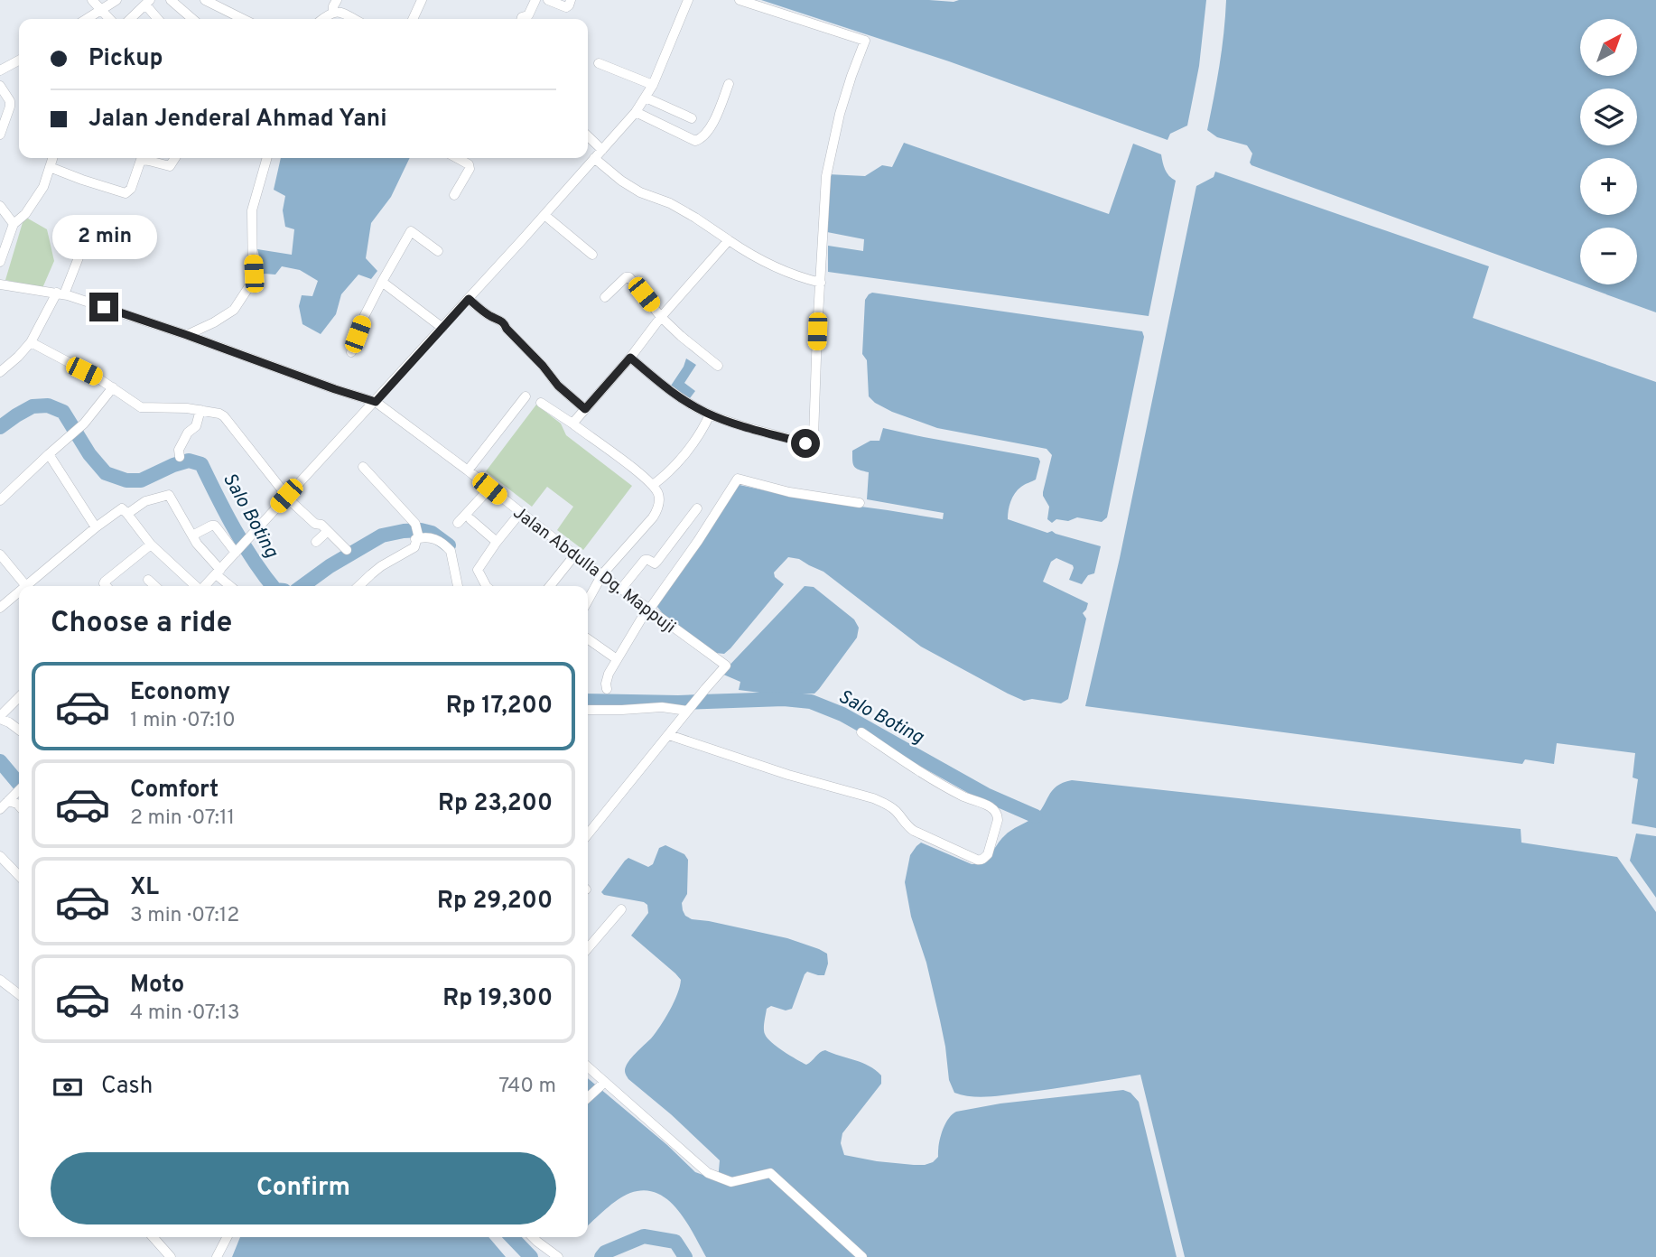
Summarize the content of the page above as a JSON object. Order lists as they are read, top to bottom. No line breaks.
{"streets":{"street":["Jalan Abdulla Dg. Mappuji"]},"water":["Salo Boting"],"north":"top right","page":{"map_buttons":["+","−"],"banner":["Pickup","Jalan Jenderal Ahmad Yani"],"bubble":"2 min","heading":"Choose a ride","list":[{"name":"Economy","note":"1 min · 07:10","value":"Rp 17,200"},{"name":"Comfort","note":"2 min · 07:11","value":"Rp 23,200"},{"name":"XL","note":"3 min · 07:12","value":"Rp 29,200"},{"name":"Moto","note":"4 min · 07:13","value":"Rp 19,300"}],"pay":["Cash","740 m"],"buttons":"Confirm"}}
